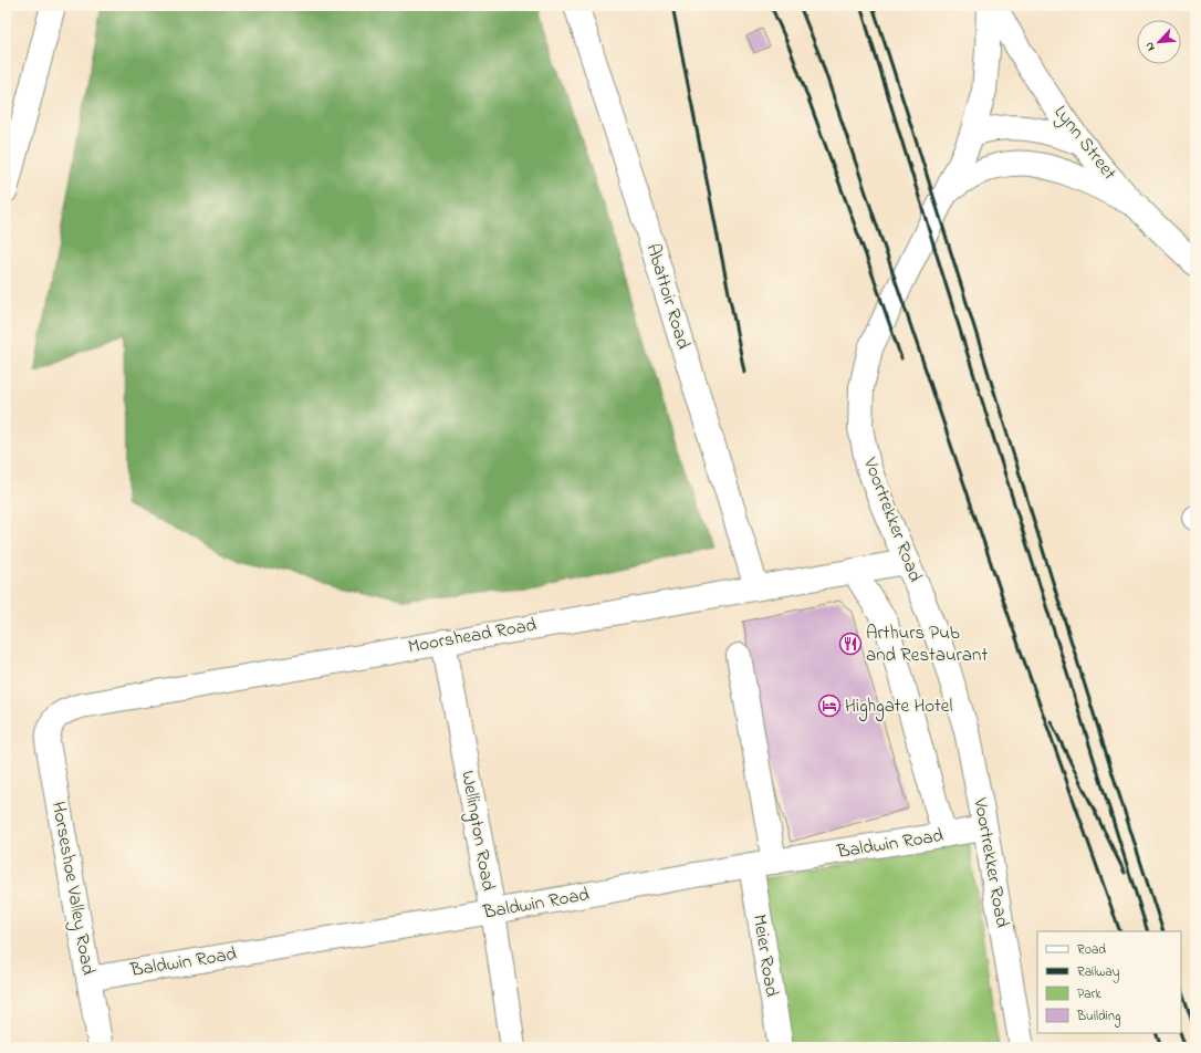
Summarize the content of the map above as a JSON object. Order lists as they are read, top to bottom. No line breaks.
{"streets":{"main road":["Lynn Street","Abattoir Road","Voortrekker Road","Moorshead Road","Wellington Road","Baldwin Road","Horseshoe Valley Road","Meier Road"]},"crossings":[["Abattoir Road","Moorshead Road"],["Voortrekker Road","Moorshead Road"],["Voortrekker Road","Baldwin Road"],["Moorshead Road","Wellington Road"],["Moorshead Road","Horseshoe Valley Road"],["Wellington Road","Baldwin Road"],["Baldwin Road","Horseshoe Valley Road"],["Baldwin Road","Meier Road"]],"places":{"restaurant":["Arthurs Pub and Restaurant"],"hotel":["Highgate Hotel"]},"legend":["Road","Railway","Park","Building"],"north":"bottom left"}
